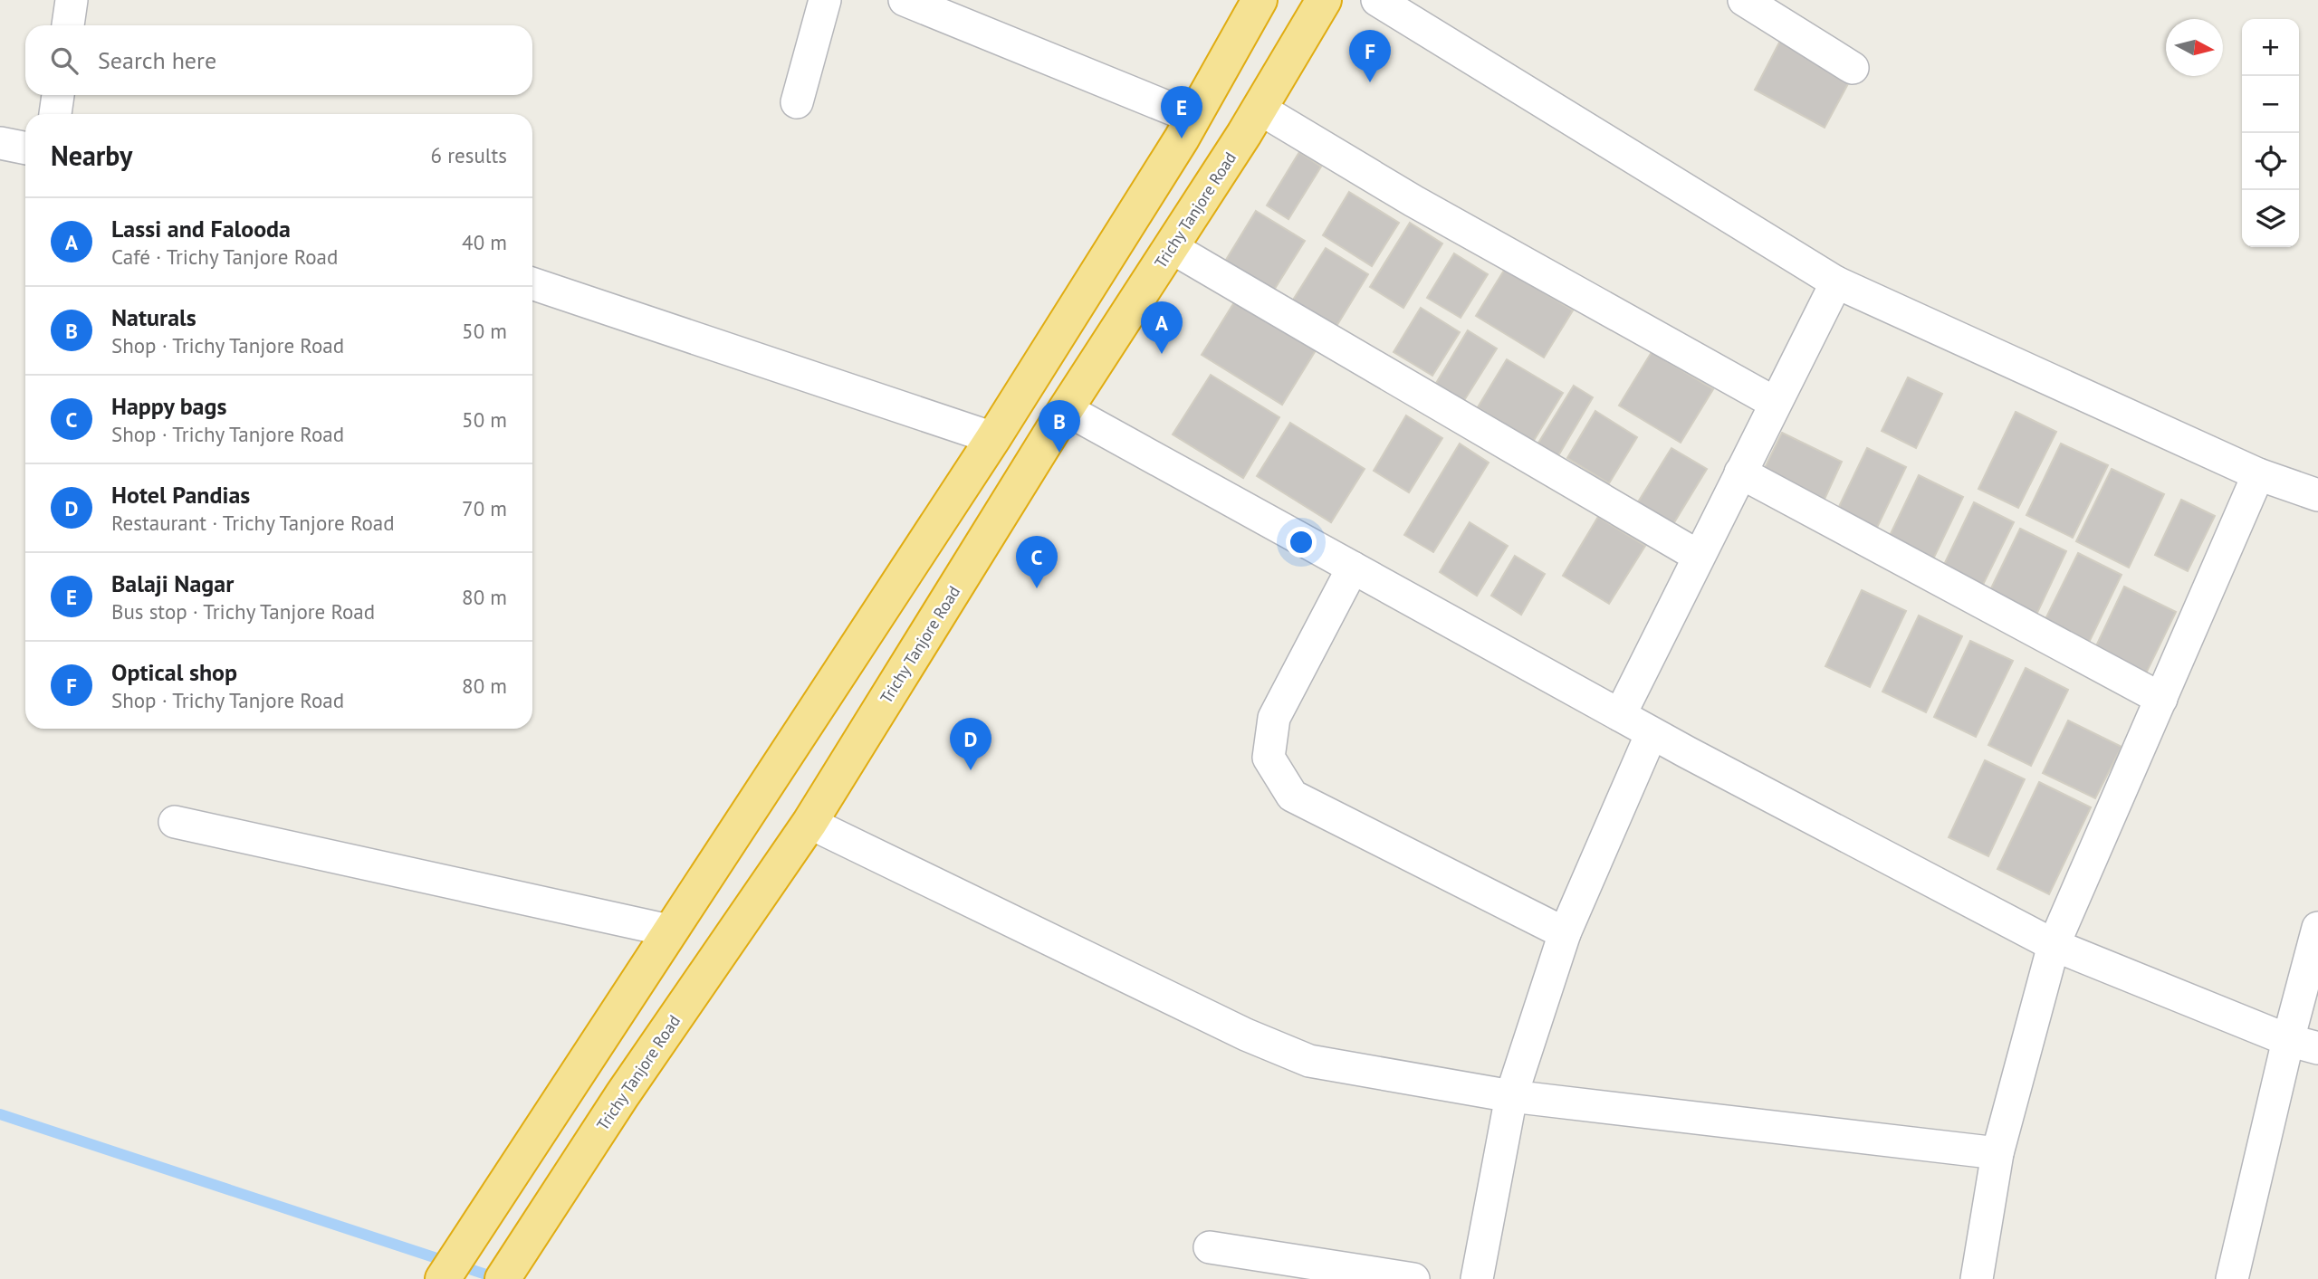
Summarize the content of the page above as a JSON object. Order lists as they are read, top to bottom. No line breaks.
{"streets":{"highway":["Trichy Tanjore Road"]},"north":"right","page":{"map_buttons":["+","−"],"search":"Search here","pins":["F","E","A","B","C","D"],"heading":["Nearby","6 results"],"list":[{"mark":"A","name":"Lassi and Falooda","note":"Café · Trichy Tanjore Road","value":"40 m"},{"mark":"B","name":"Naturals","note":"Shop · Trichy Tanjore Road","value":"50 m"},{"mark":"C","name":"Happy bags","note":"Shop · Trichy Tanjore Road","value":"50 m"},{"mark":"D","name":"Hotel Pandias","note":"Restaurant · Trichy Tanjore Road","value":"70 m"},{"mark":"E","name":"Balaji Nagar","note":"Bus stop · Trichy Tanjore Road","value":"80 m"},{"mark":"F","name":"Optical shop","note":"Shop · Trichy Tanjore Road","value":"80 m"}]}}
